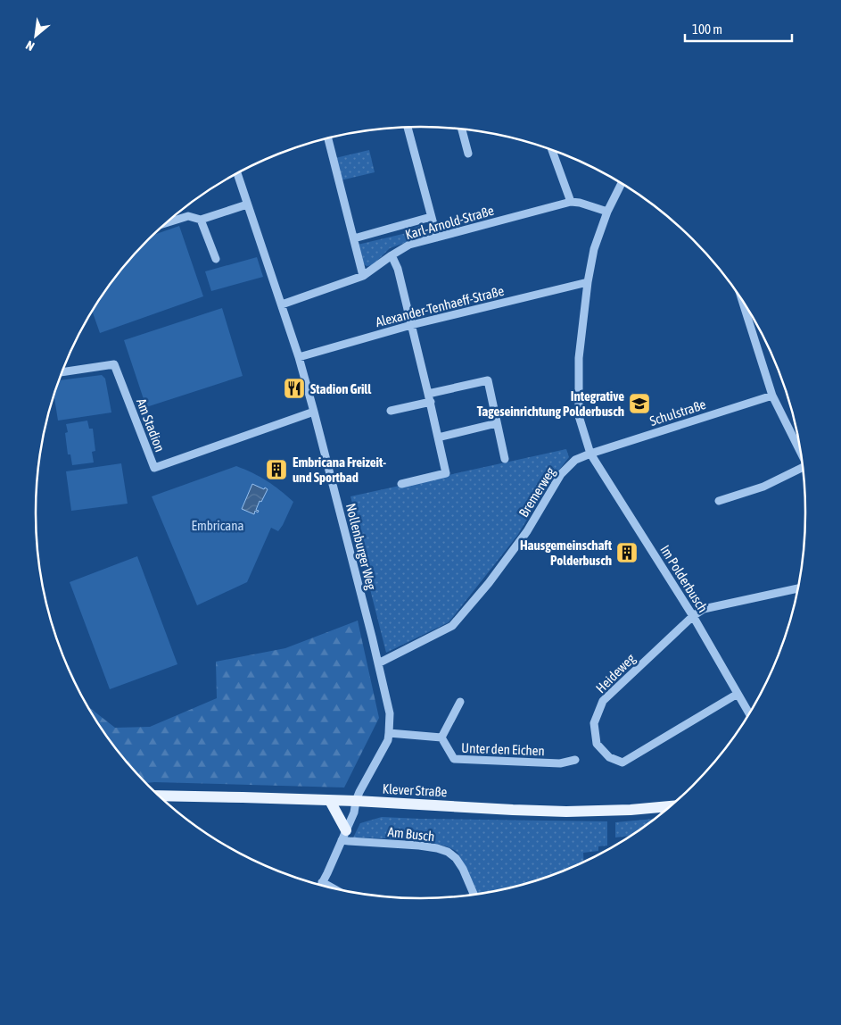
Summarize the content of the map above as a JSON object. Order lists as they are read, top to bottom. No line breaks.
{"streets":{"main road":["Klever Straße"],"street":["Karl-Arnold-Straße","Alexander-Tenhaeff-Straße","Schulstraße","Am Stadion","Bremerweg","Nollenburger Weg","Im Polderbusch","Heideweg","Unter den Eichen","Am Busch"]},"crossings":[["Karl-Arnold-Straße","Nollenburger Weg"],["Alexander-Tenhaeff-Straße","Nollenburger Weg"],["Schulstraße","Bremerweg"],["Schulstraße","Im Polderbusch"],["Am Stadion","Nollenburger Weg"],["Bremerweg","Nollenburger Weg"],["Bremerweg","Im Polderbusch"],["Nollenburger Weg","Klever Straße"],["Nollenburger Weg","Am Busch"],["Im Polderbusch","Heideweg"]],"parks":["Embricana"],"places":{"restaurant":["Stadion Grill"],"school or university":["Integrative Tageseinrichtung Polderbusch"],"building":["Embricana Freizeit- und Sportbad","Hausgemeinschaft Polderbusch"]},"scale_bar":"100 m","north":"bottom left"}
